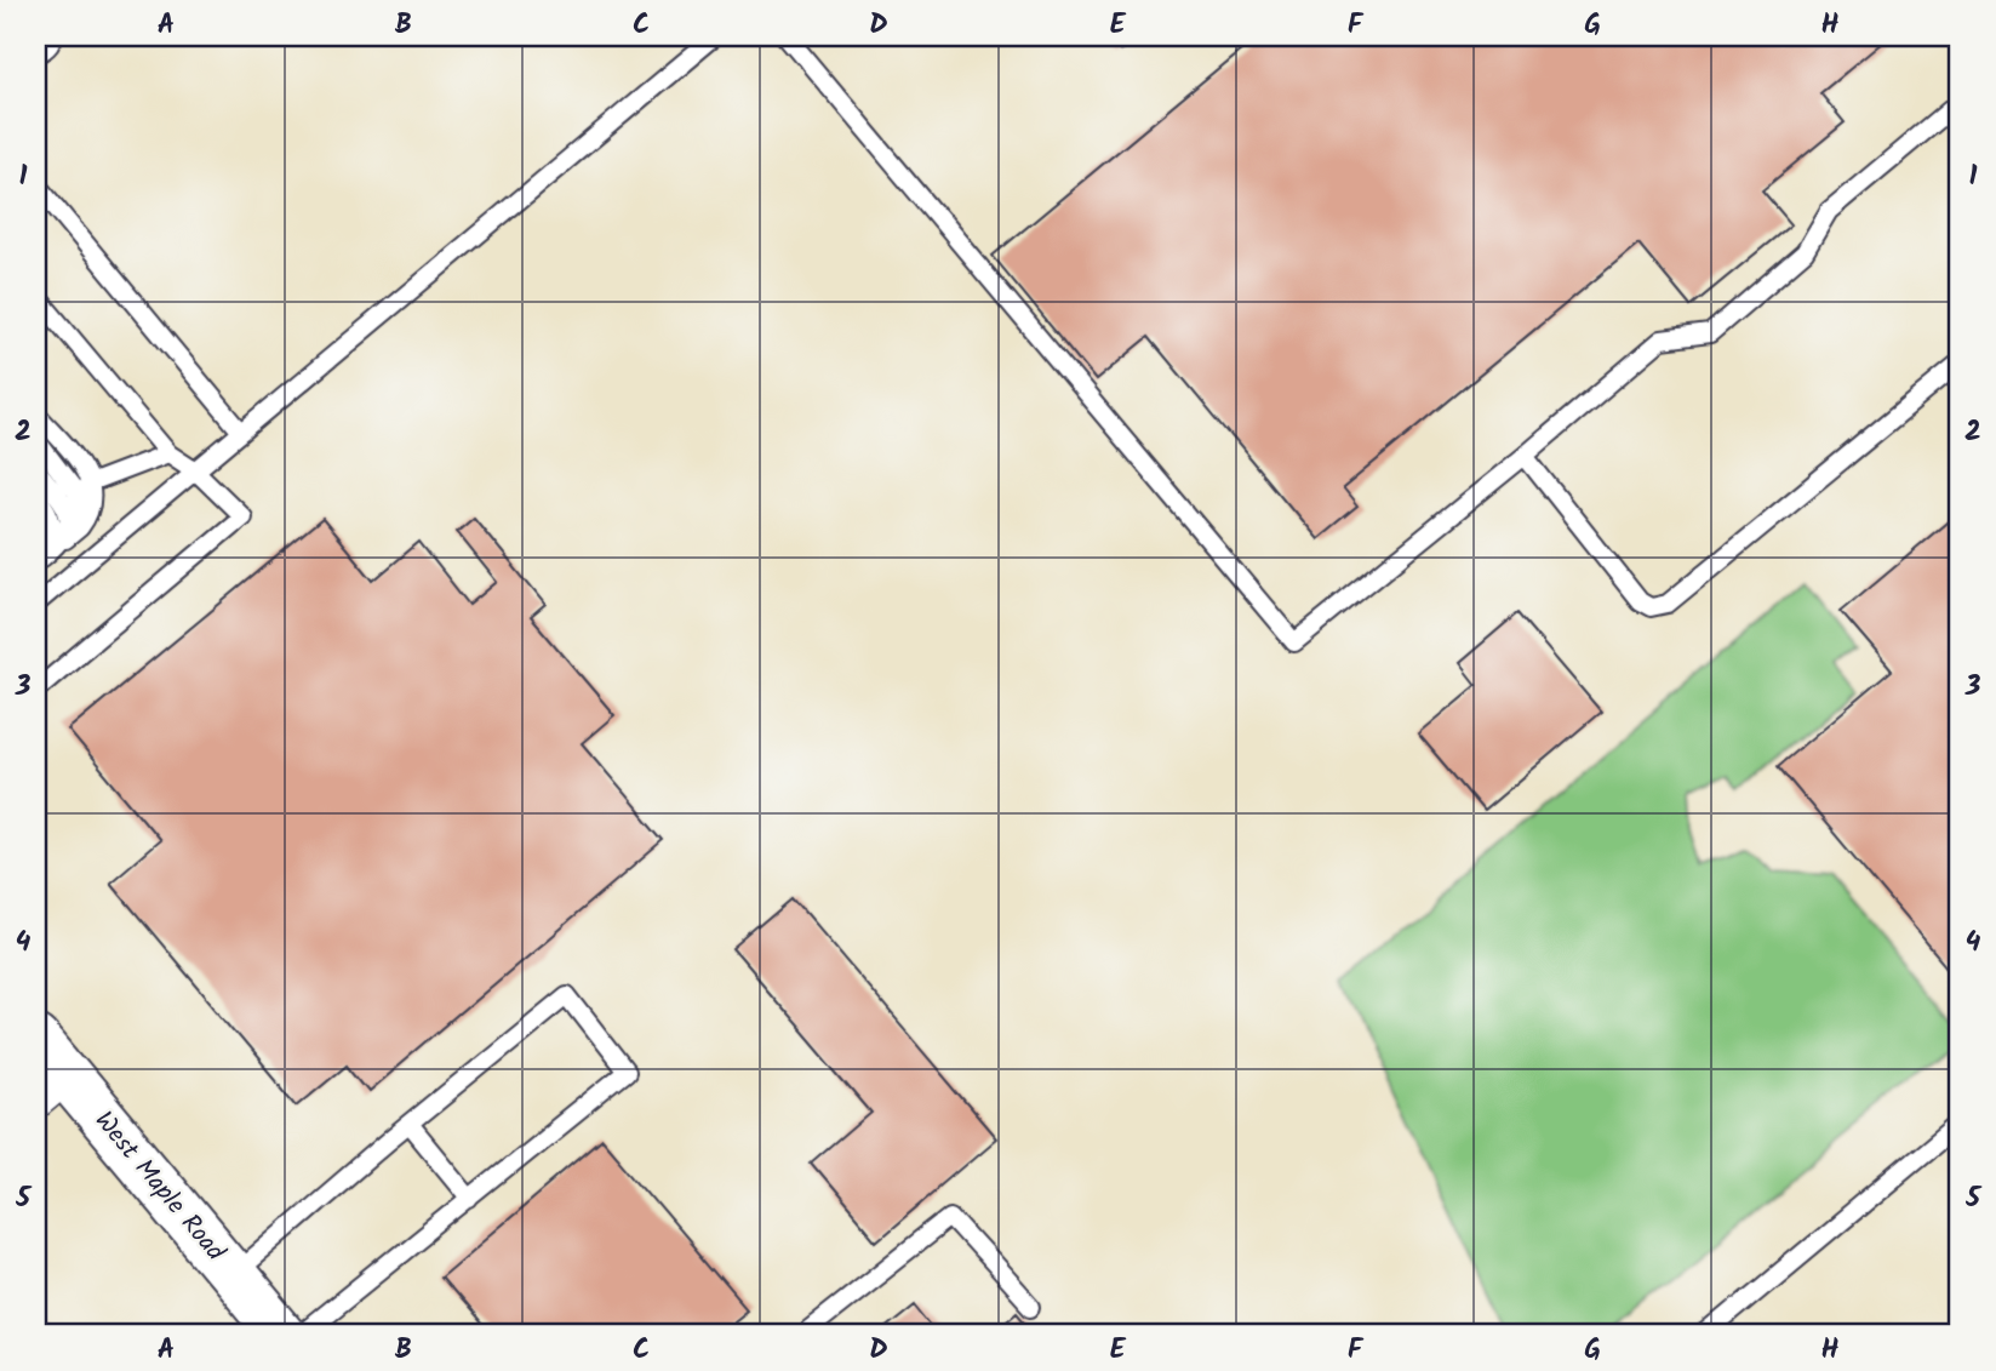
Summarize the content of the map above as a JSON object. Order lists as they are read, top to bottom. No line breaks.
{"streets":{"main road":["West Maple Road"]},"grid":{"columns":["A","B","C","D","E","F","G","H"],"rows":["1","2","3","4","5"]}}
